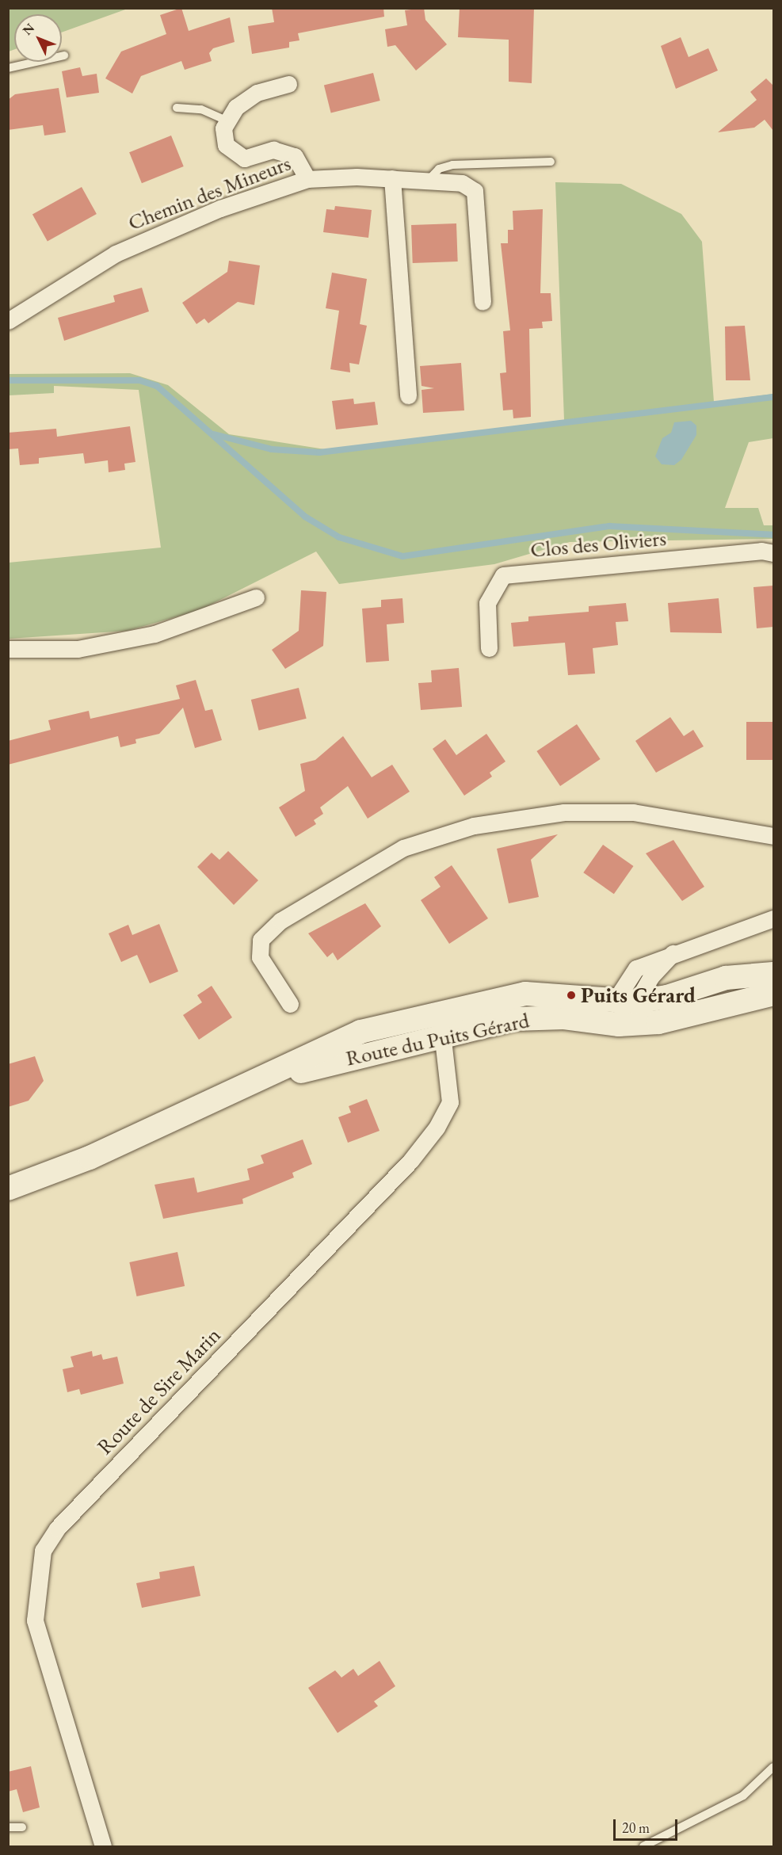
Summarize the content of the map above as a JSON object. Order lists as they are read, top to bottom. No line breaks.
{"streets":{"main road":["Route du Puits Gérard"],"street":["Chemin des Mineurs","Clos des Oliviers","Route de Sire Marin"]},"crossings":[["Route du Puits Gérard","Route de Sire Marin"]],"places":["Puits Gérard"],"scale_bar":"20 m","north":"top left"}
